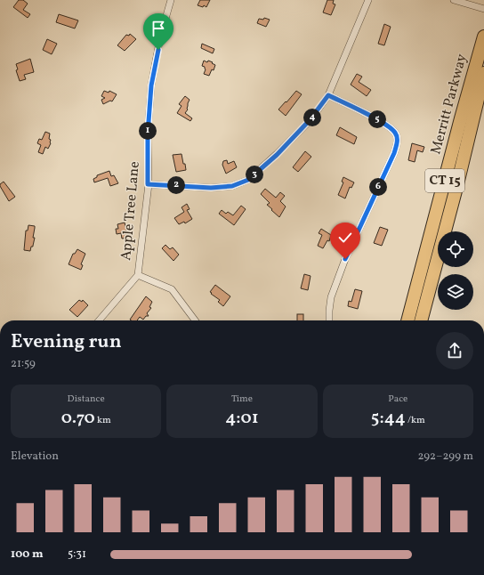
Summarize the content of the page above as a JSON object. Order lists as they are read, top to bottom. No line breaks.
{"streets":{"highway":["Merritt Parkway","CT 15"],"street":["Apple Tree Lane"]},"page":{"pins":["4","5","1","3","2","6"],"heading":["Evening run","21:59"],"stats":[["Distance","0.70 km"],["Time","4:01"],["Pace","5:44 /km"]],"chart":["Elevation","292–299 m"],"list":[{"name":"100 m","note":"5:31"}]}}
